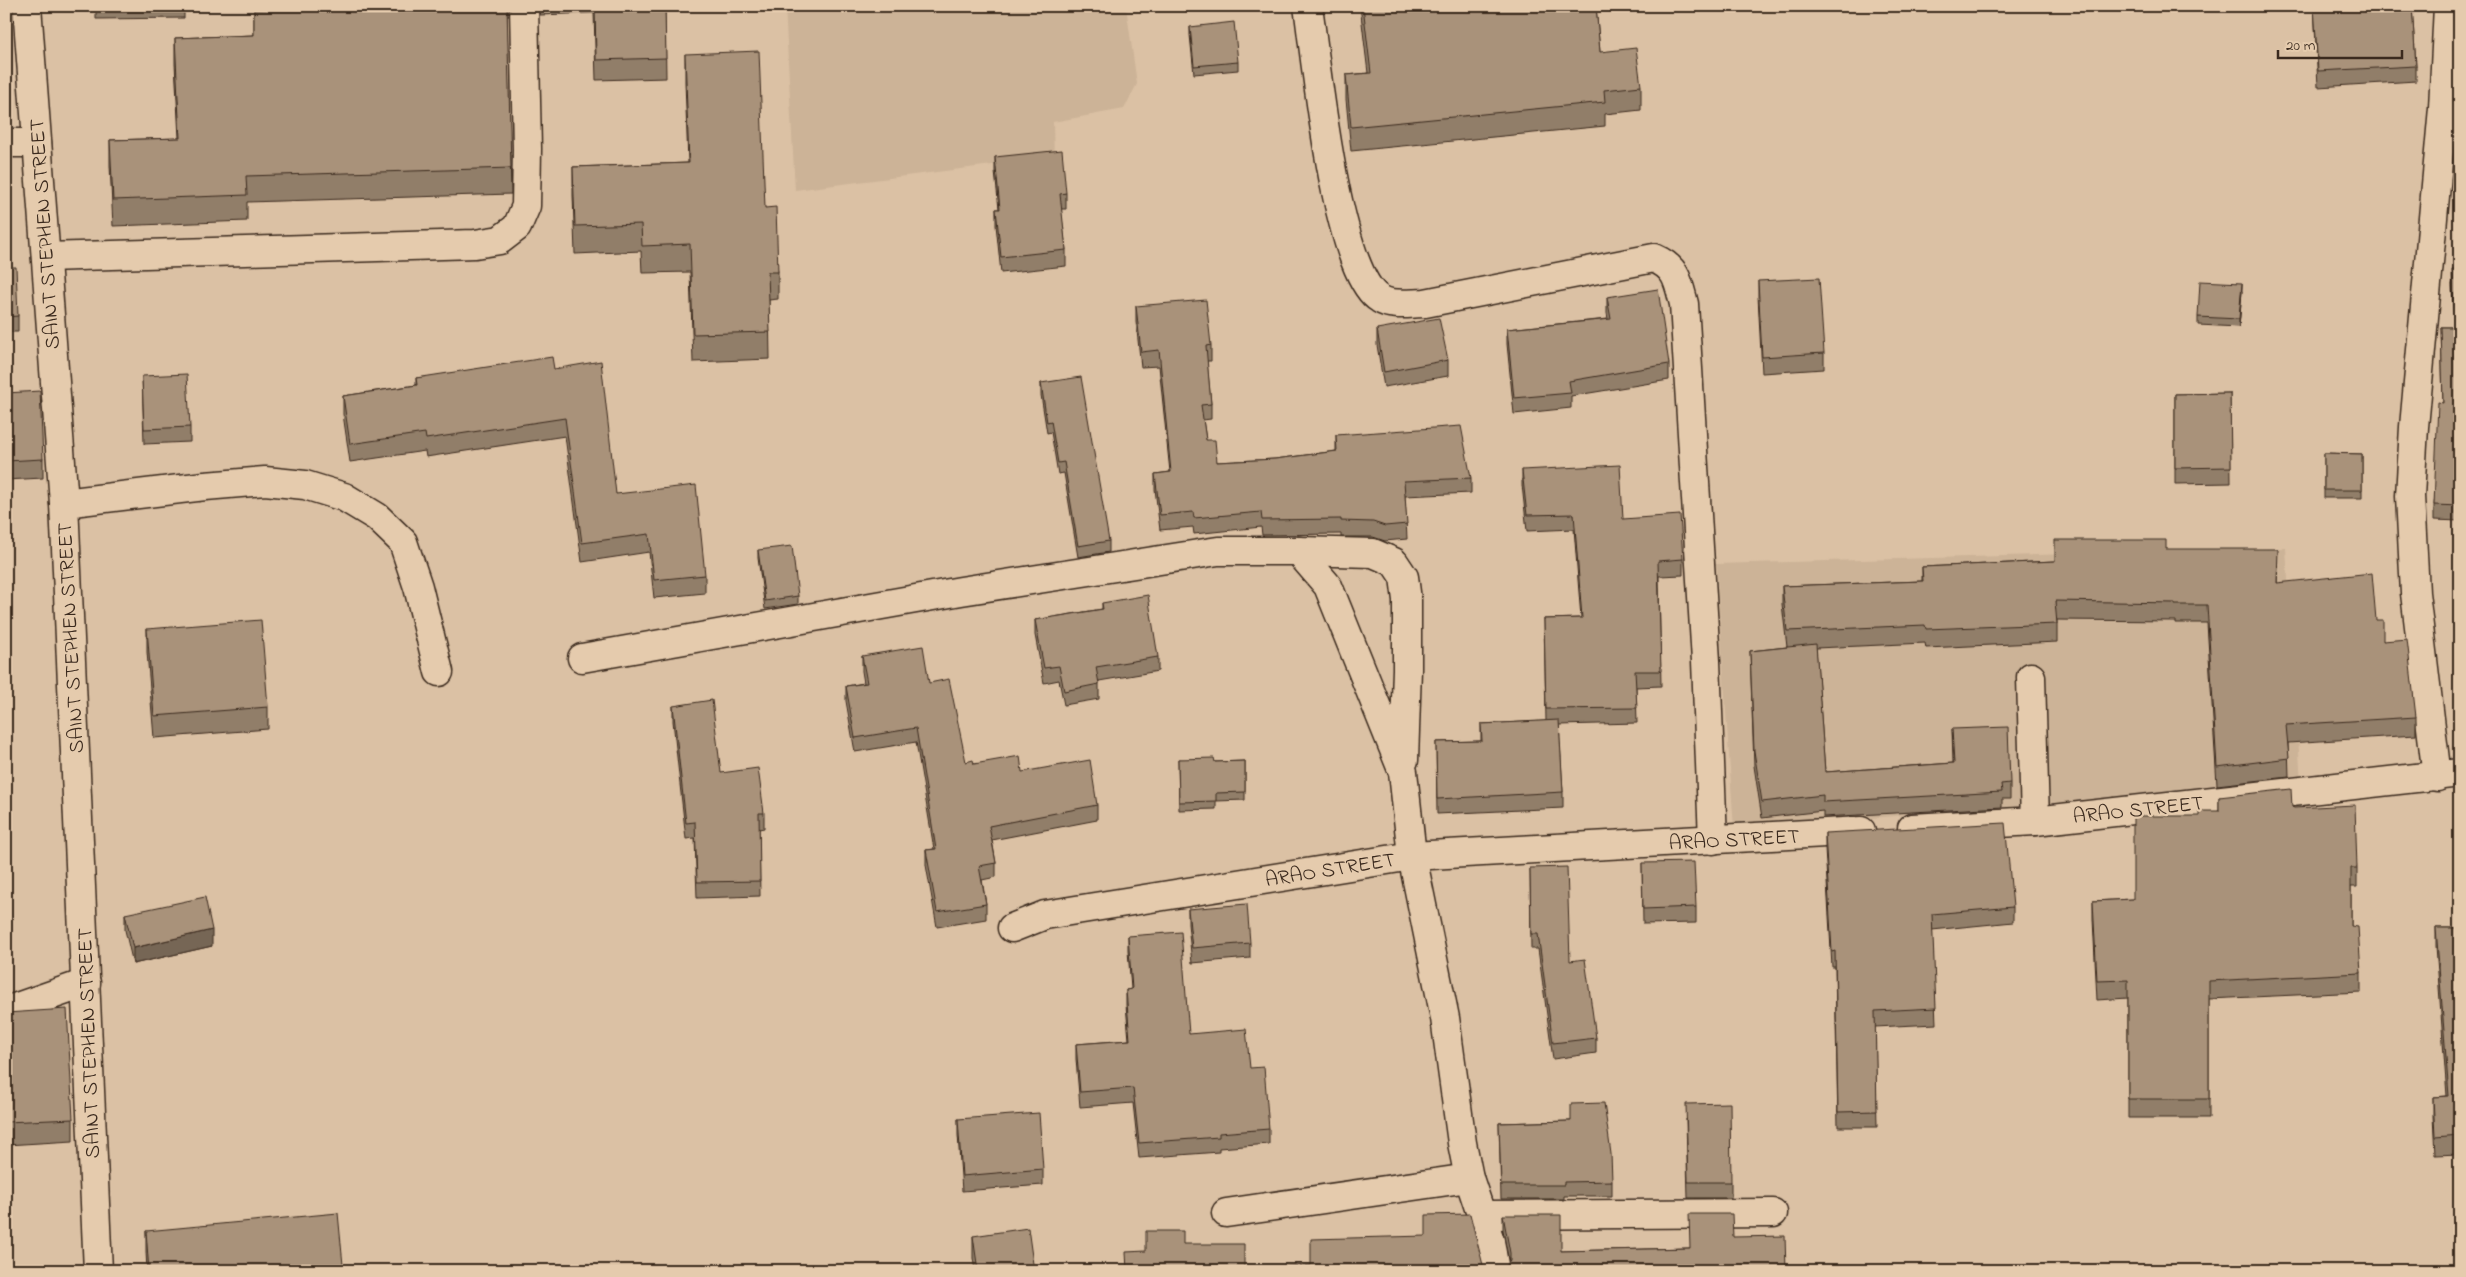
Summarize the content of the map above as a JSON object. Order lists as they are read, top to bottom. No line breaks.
{"streets":{"street":["SAINT STEPHEN STREET","ARAO STREET"]},"scale_bar":"20 m"}
